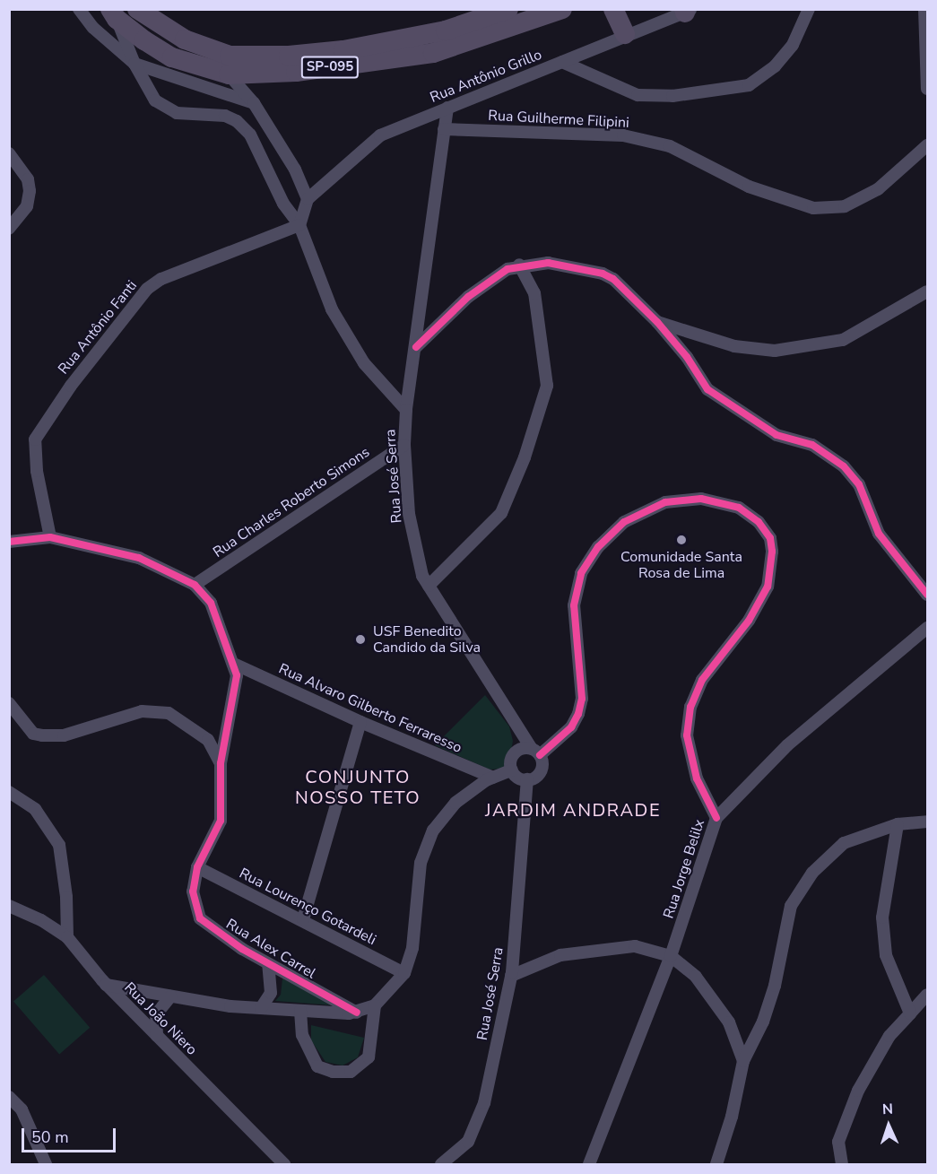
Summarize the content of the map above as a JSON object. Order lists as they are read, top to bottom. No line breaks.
{"streets":{"main road":["SP-095"],"street":["Rua Antônio Grillo","Rua Guilherme Filipini","Rua Antônio Fanti","Rua José Serra","Rua Charles Roberto Simons","Rua Alvaro Gilberto Ferraresso","Rua Jorge Belilx","Rua Lourenço Gotardeli","Rua Alex Carrel","Rua João Niero"]},"crossings":[["Rua Antônio Grillo","Rua José Serra"],["Rua Guilherme Filipini","Rua José Serra"],["Rua Antônio Fanti","Rua Alex Carrel"],["Rua José Serra","Rua Charles Roberto Simons"],["Rua Charles Roberto Simons","Rua Alex Carrel"],["Rua Alvaro Gilberto Ferraresso","Rua Alex Carrel"],["Rua Lourenço Gotardeli","Rua Alex Carrel"]],"districts":["CONJUNTO NOSSO TETO","JARDIM ANDRADE"],"places":["Comunidade Santa Rosa de Lima","USF Benedito Candido da Silva"],"scale_bar":"50 m","north":"top"}
